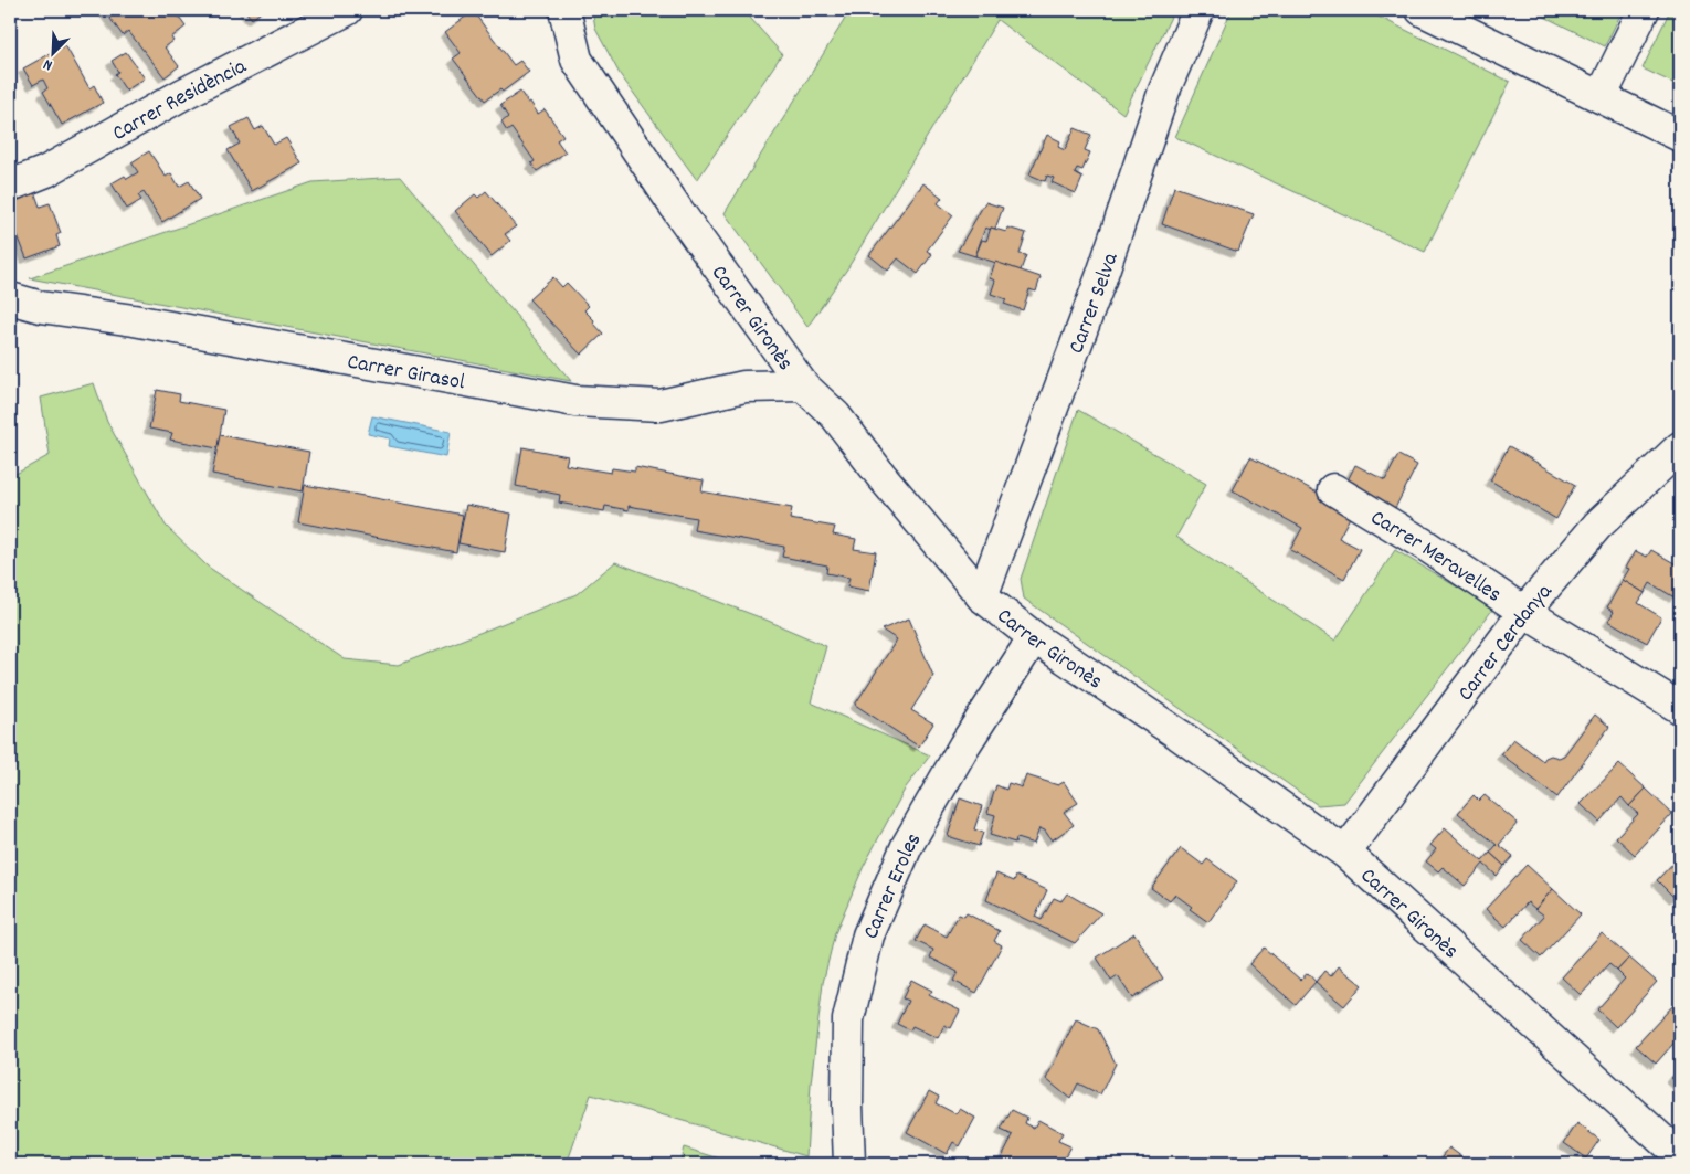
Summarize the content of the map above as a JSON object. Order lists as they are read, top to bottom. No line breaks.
{"streets":{"street":["Carrer Residència","Carrer Selva","Carrer Gironès","Carrer Girasol","Carrer Meravelles","Carrer Cerdanya","Carrer Eroles"]},"crossings":[["Carrer Selva","Carrer Gironès"],["Carrer Gironès","Carrer Girasol"],["Carrer Gironès","Carrer Cerdanya"],["Carrer Gironès","Carrer Eroles"],["Carrer Meravelles","Carrer Cerdanya"]],"north":"bottom left"}
